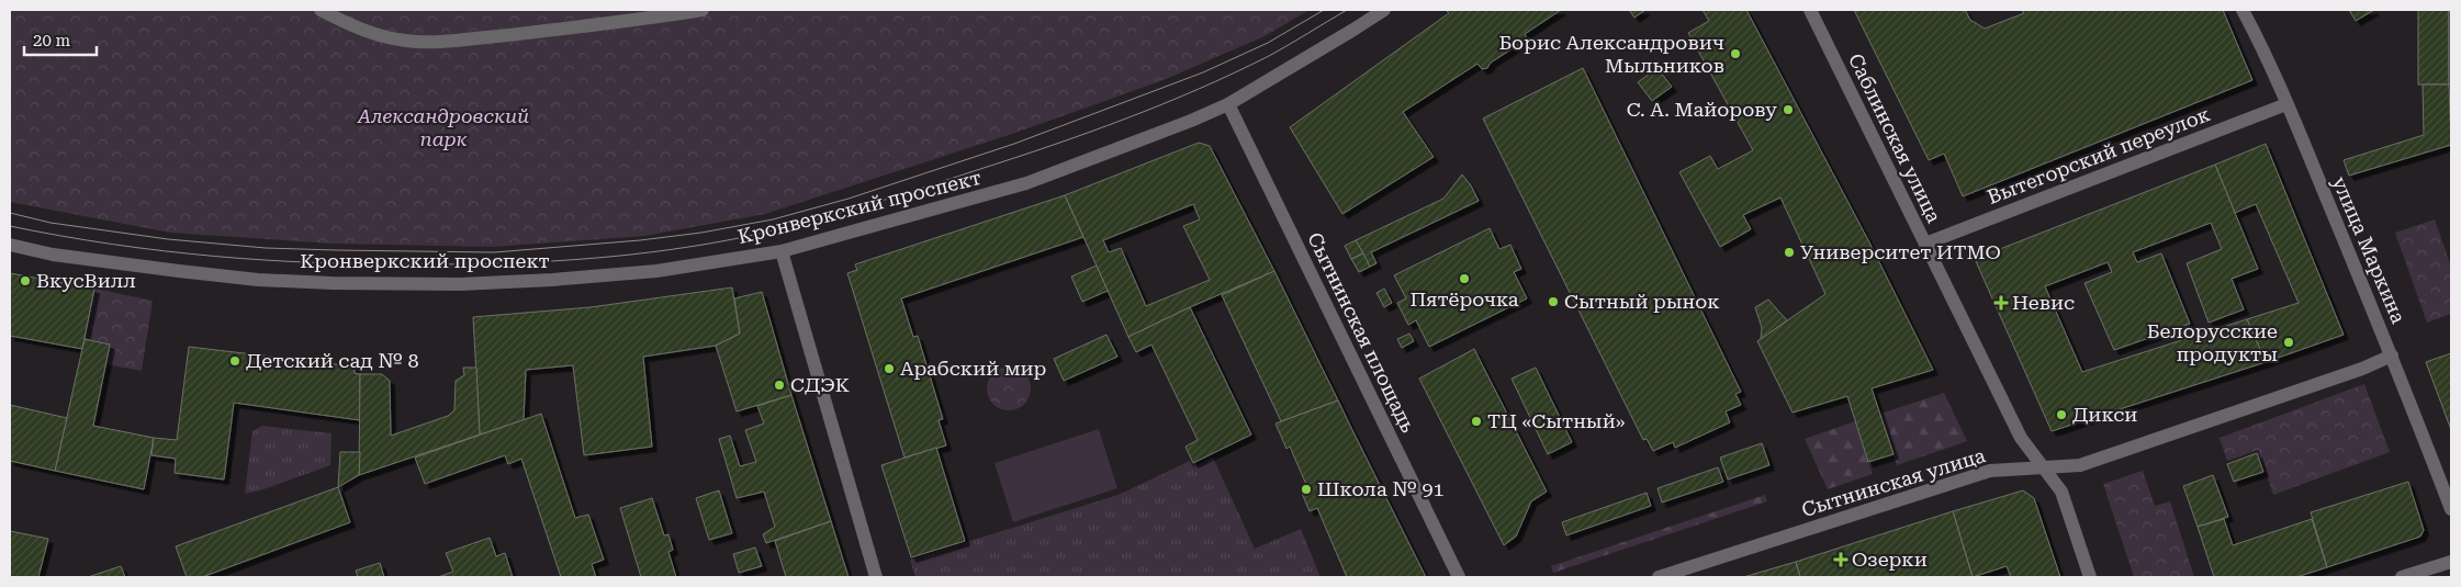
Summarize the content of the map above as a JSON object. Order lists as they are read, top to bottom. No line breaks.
{"streets":{"street":["Саблинская улица","Вытегорский переулок","Кронверкский проспект","улица Маркина","Сытнинская площадь","Сытнинская улица"]},"crossings":[["Саблинская улица","Вытегорский переулок"],["Саблинская улица","Сытнинская улица"],["Вытегорский переулок","улица Маркина"],["Кронверкский проспект","Сытнинская площадь"],["улица Маркина","Сытнинская улица"]],"parks":["Александровский парк"],"places":{"other":["Борис Александрович Мыльников","С. А. Майорову","Университет ИТМО","Пятёрочка","ВкусВилл","Сытный рынок","Белорусские продукты","Детский сад № 8","Арабский мир","СДЭК","Дикси","ТЦ «Сытный»","Школа № 91"],"health":["Невис","Озерки"]},"scale_bar":"20 m"}
